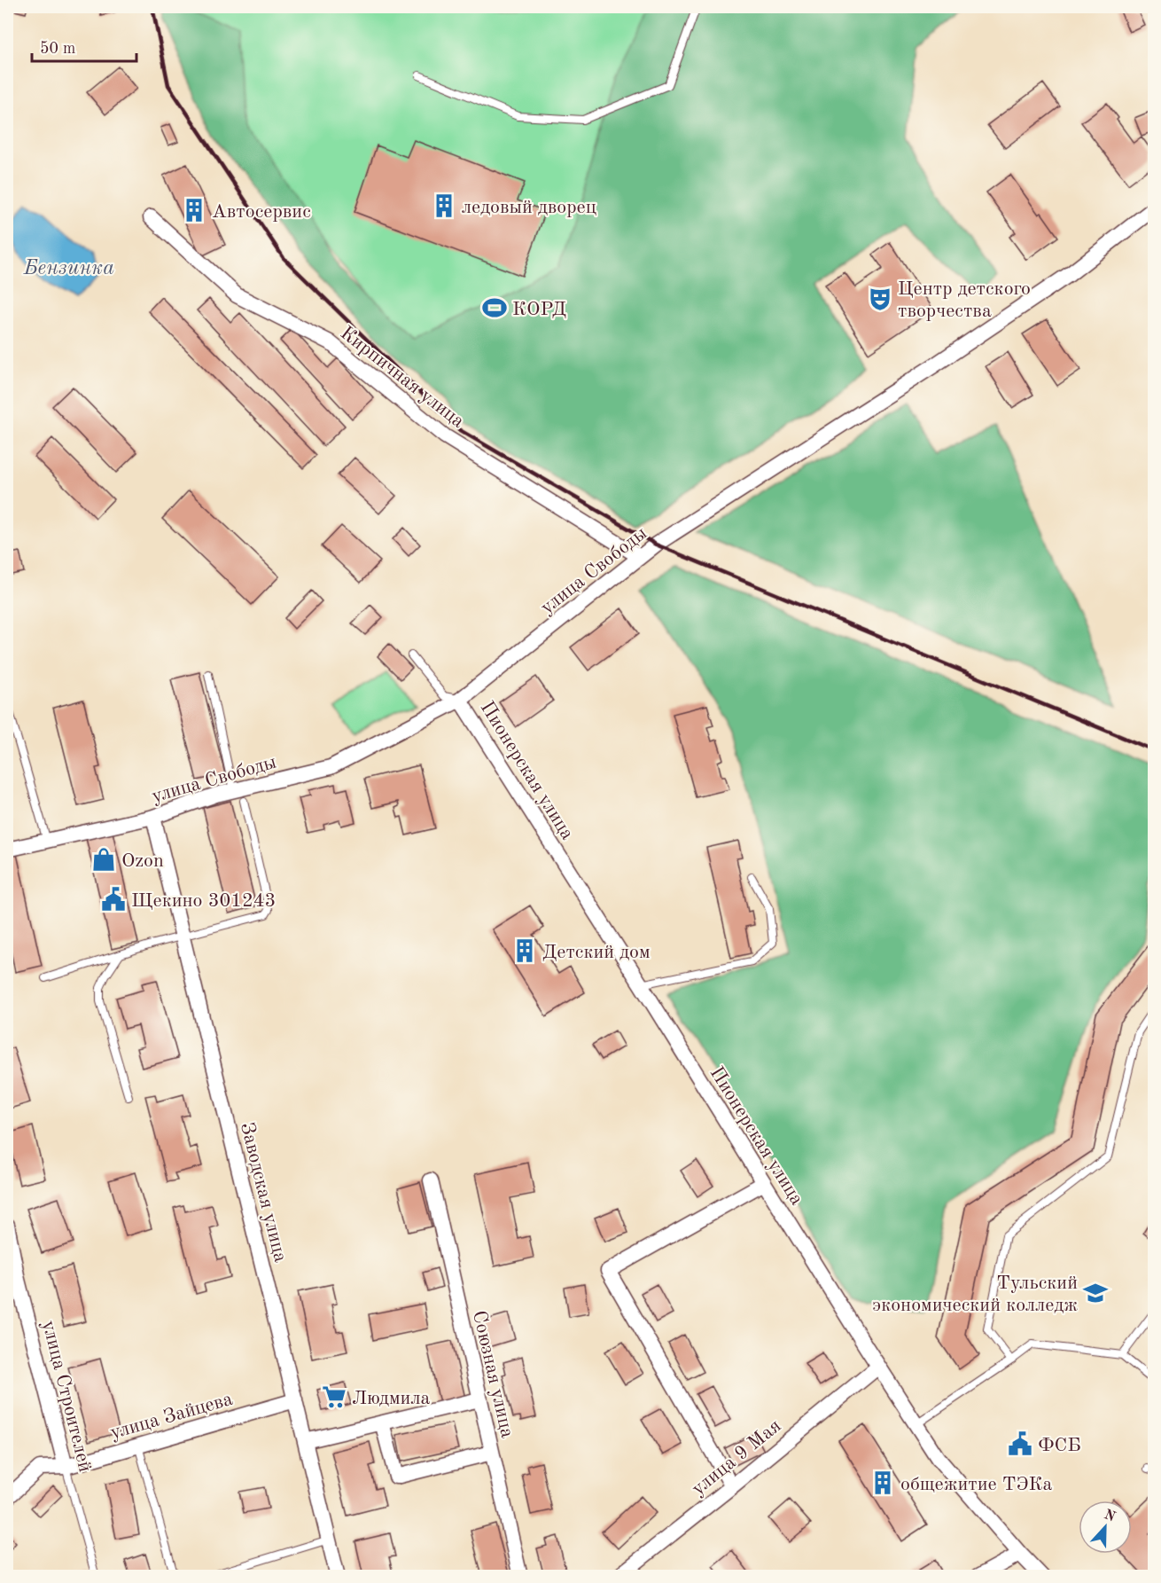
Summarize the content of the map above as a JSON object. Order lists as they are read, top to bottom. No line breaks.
{"streets":{"street":["Кирпичная улица","улица Свободы","Пионерская улица","Заводская улица","Союзная улица","улица Строителей","улица Зайцева","улица 9 Мая"]},"crossings":[["Кирпичная улица","улица Свободы"],["улица Свободы","Пионерская улица"],["улица Свободы","Заводская улица"],["Пионерская улица","улица 9 Мая"],["Заводская улица","улица Зайцева"],["улица Строителей","улица Зайцева"]],"water":["Бензинка"],"places":{"building":["ледовый дворец","Автосервис","Детский дом","общежитие ТЭКа"],"theatre":["Центр детского творчества"],"sports":["КОРД"],"shop":["Ozon"],"public building":["Щекино 301243","ФСБ"],"school or university":["Тульский экономический колледж"],"supermarket":["Людмила"]},"scale_bar":"50 m","north":"top"}
